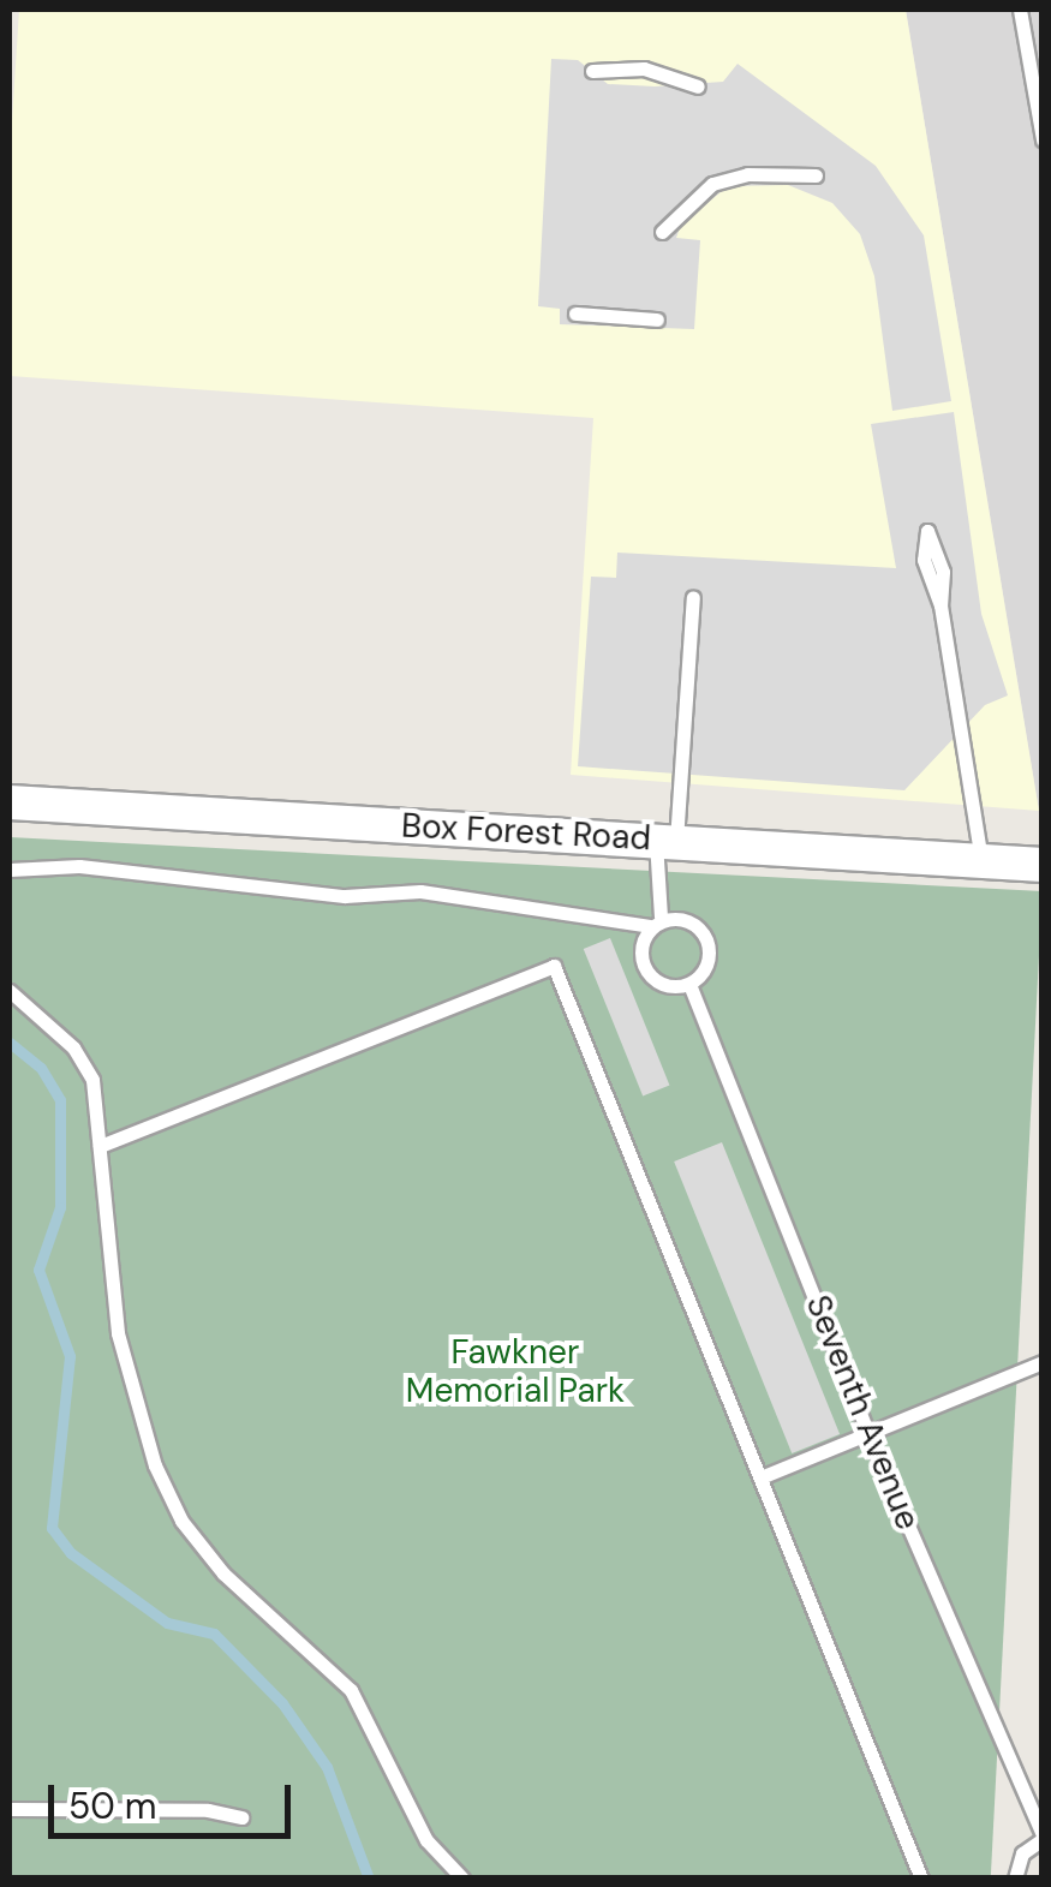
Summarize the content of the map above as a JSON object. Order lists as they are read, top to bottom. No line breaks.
{"streets":{"street":["Box Forest Road"],"lane":["Seventh Avenue"]},"parks":["Fawkner Memorial Park"],"scale_bar":"50 m"}
